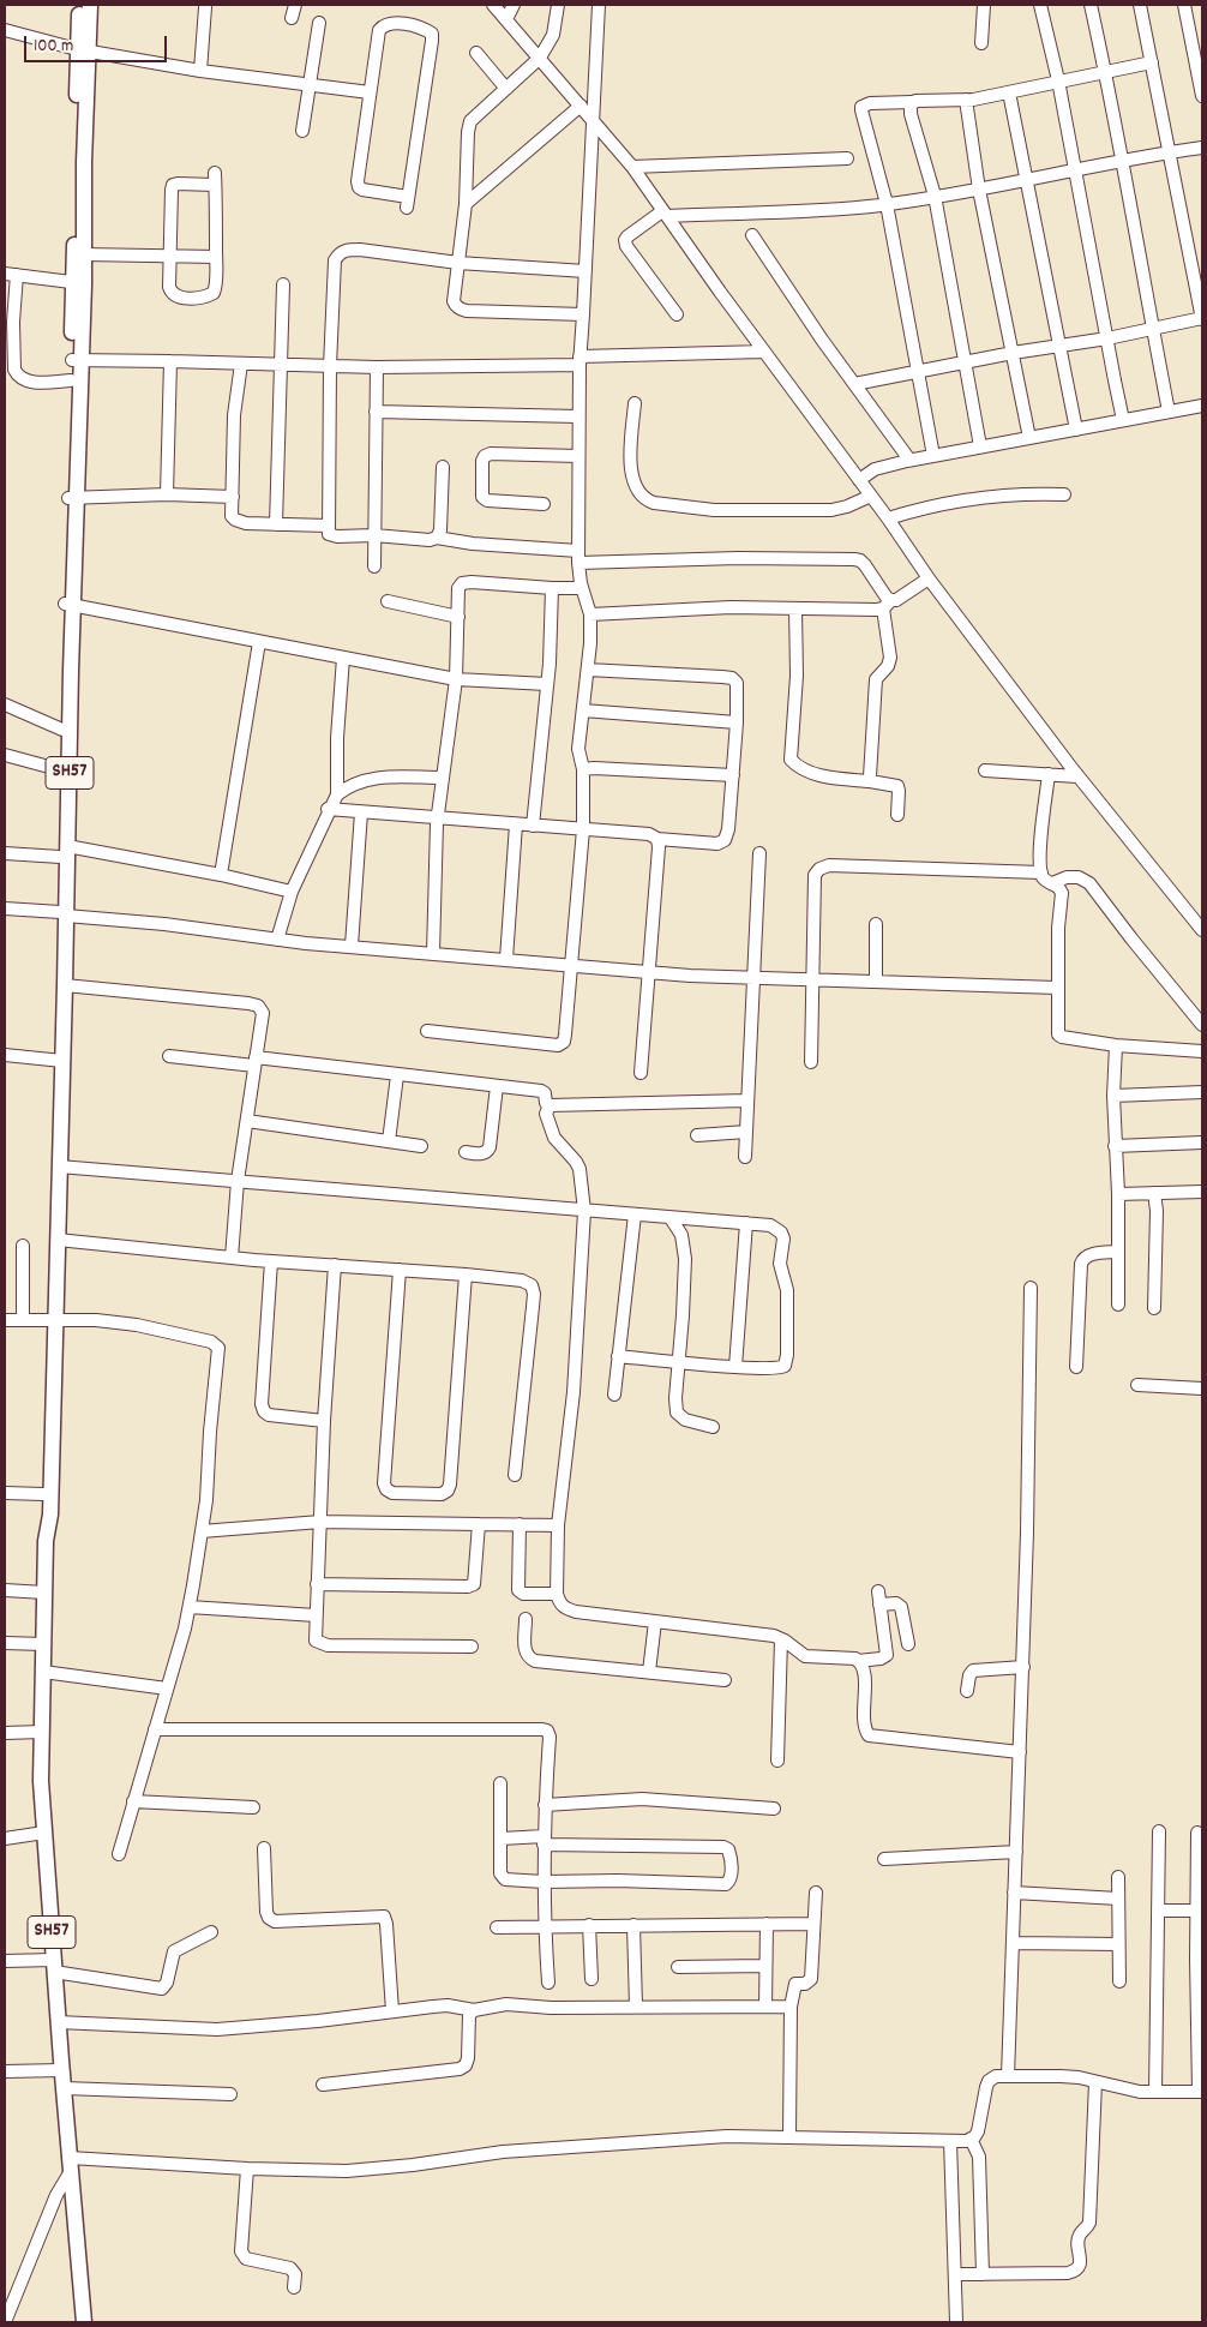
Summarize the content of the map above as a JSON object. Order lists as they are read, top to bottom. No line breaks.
{"streets":{"main road":["SH57"]},"scale_bar":"100 m"}
